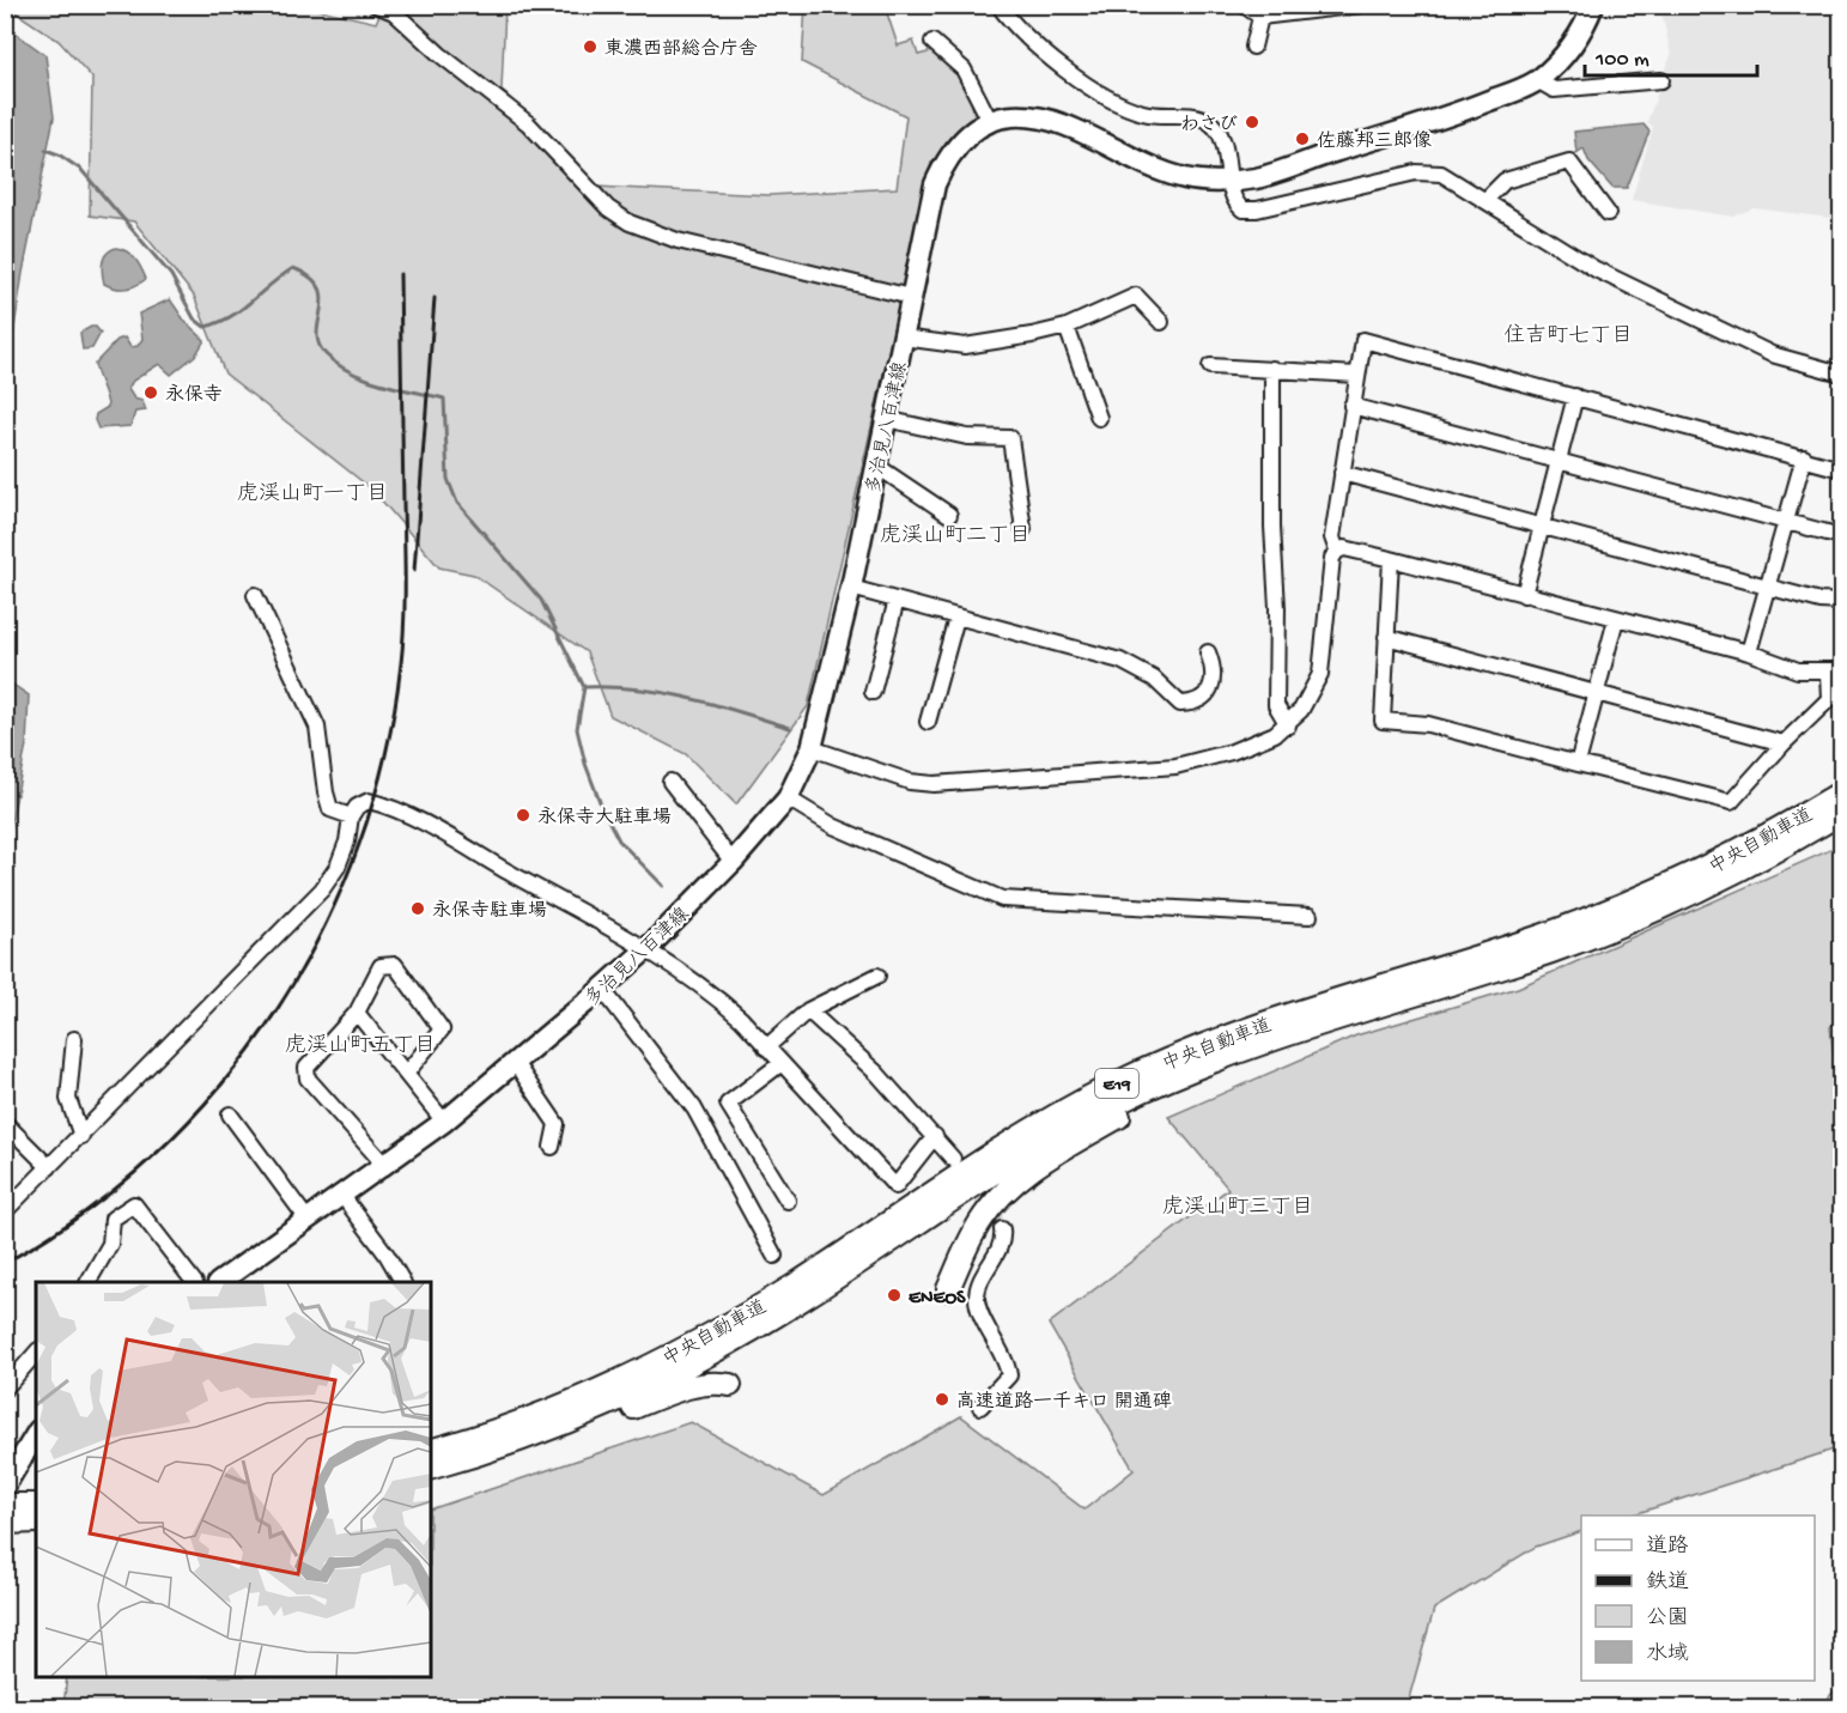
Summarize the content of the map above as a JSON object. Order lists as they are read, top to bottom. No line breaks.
{"streets":{"highway":["中央自動車道","E19"],"main road":["多治見八百津線"]},"districts":["住吉町七丁目","虎渓山町一丁目","虎渓山町二丁目","虎渓山町五丁目","虎渓山町三丁目"],"places":["東濃西部総合庁舎","わさび","佐藤邦三郎像","永保寺","永保寺大駐車場","永保寺駐車場","ENEOS","高速道路一千キロ 開通碑"],"legend":["道路","鉄道","公園","水域"],"scale_bar":"100 m"}
